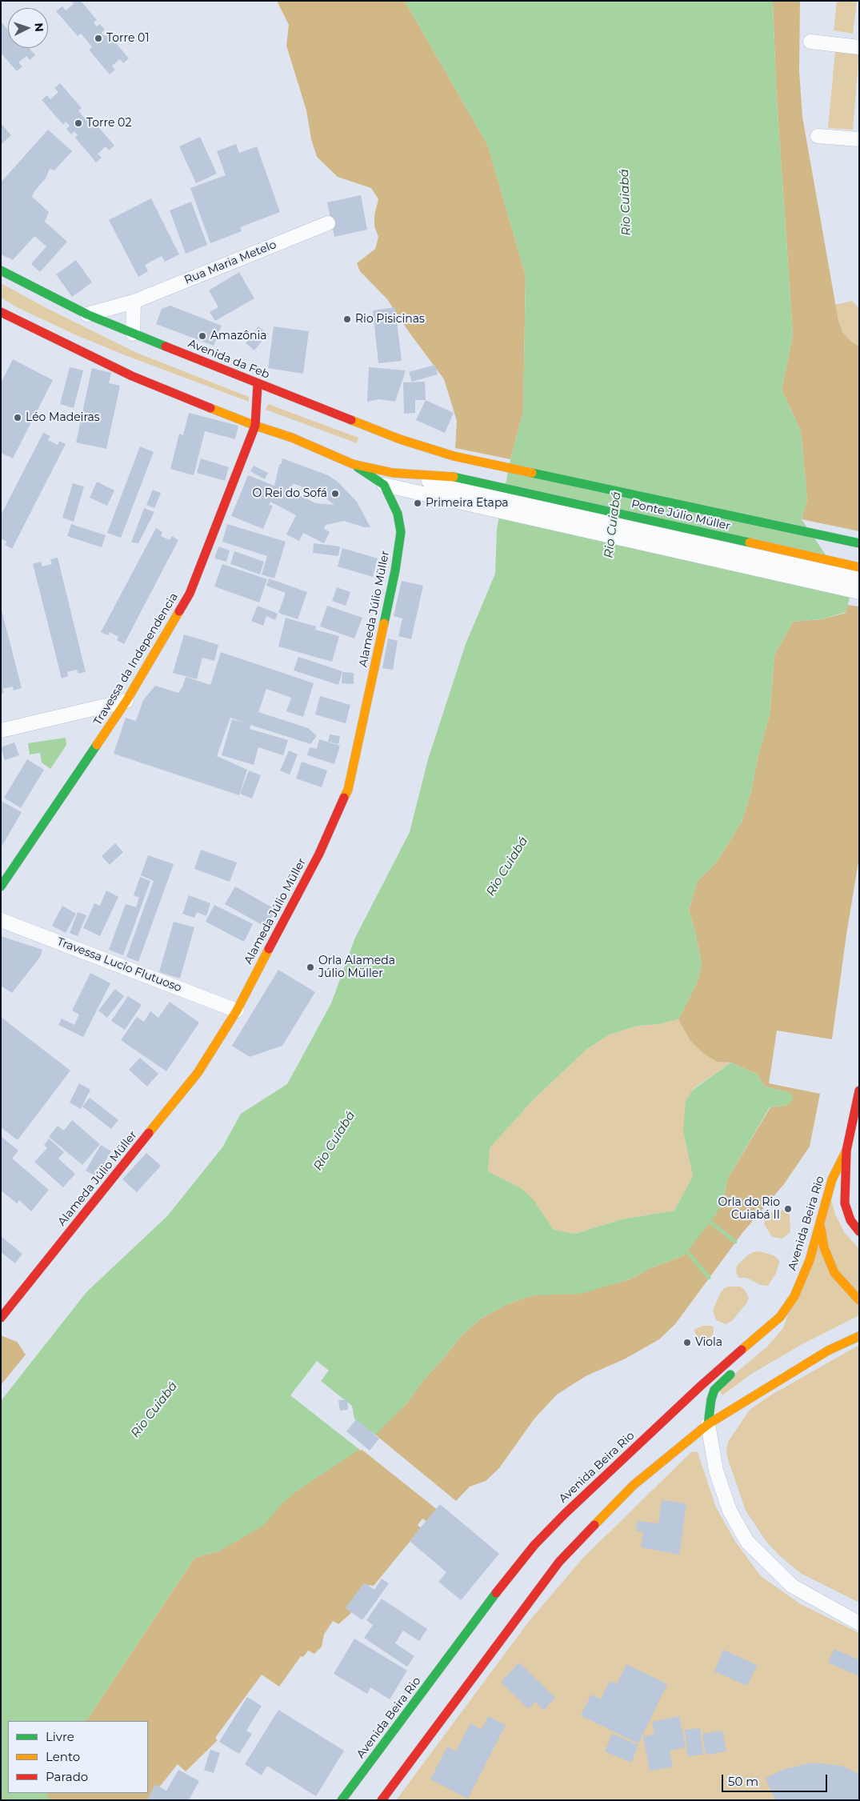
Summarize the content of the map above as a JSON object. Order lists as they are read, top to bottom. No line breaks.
{"streets":{"main road":["Avenida da Feb","Ponte Júlio Müller","Alameda Júlio Müller","Travessa da Independencia","Avenida Beira Rio"],"street":["Rua Maria Metelo","Travessa Lucio Flutuoso"]},"crossings":[["Rua Maria Metelo","Avenida da Feb"],["Avenida da Feb","Ponte Júlio Müller"],["Avenida da Feb","Travessa da Independencia"],["Alameda Júlio Müller","Travessa Lucio Flutuoso"]],"water":["Rio Cuiabá"],"places":["Torre 01","Torre 02","Rio Pisicinas","Amazônia","Léo Madeiras","O Rei do Sofá","Primeira Etapa","Orla Alameda Júlio Müller","Orla do Rio Cuiabá II","Viola"],"legend":["Livre","Lento","Parado"],"scale_bar":"50 m","north":"right"}
